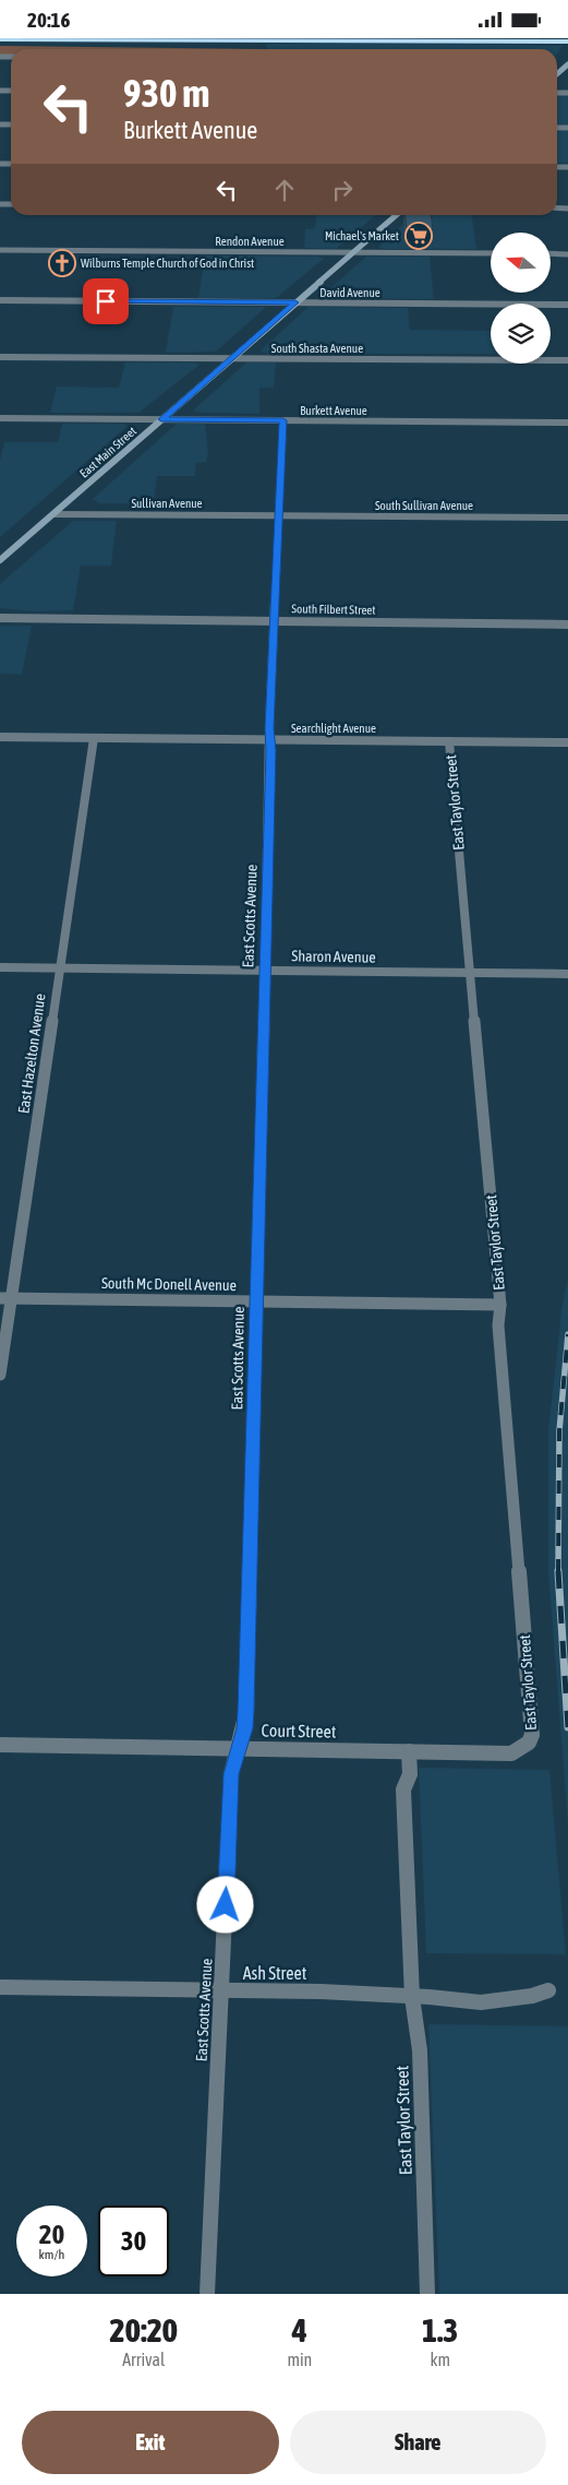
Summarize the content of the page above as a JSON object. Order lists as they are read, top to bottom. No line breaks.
{"streets":{"main road":["East Main Street"],"street":["Rendon Avenue","David Avenue","South Shasta Avenue","Burkett Avenue","Sullivan Avenue","South Sullivan Avenue","South Filbert Street","Searchlight Avenue","East Taylor Street","East Scotts Avenue","Sharon Avenue","East Hazelton Avenue","South Mc Donell Avenue","Court Street","Ash Street"]},"crossings":[["Rendon Avenue","East Main Street"],["David Avenue","East Main Street"],["South Shasta Avenue","East Main Street"],["Burkett Avenue","East Main Street"],["Burkett Avenue","East Scotts Avenue"],["East Main Street","Sullivan Avenue"],["Sullivan Avenue","South Sullivan Avenue"],["Sullivan Avenue","East Scotts Avenue"],["South Sullivan Avenue","East Scotts Avenue"],["South Filbert Street","East Scotts Avenue"],["Searchlight Avenue","East Taylor Street"],["Searchlight Avenue","East Scotts Avenue"],["Searchlight Avenue","East Hazelton Avenue"],["East Taylor Street","Sharon Avenue"],["East Taylor Street","South Mc Donell Avenue"],["East Taylor Street","Court Street"],["East Taylor Street","Ash Street"],["East Scotts Avenue","Sharon Avenue"],["East Scotts Avenue","South Mc Donell Avenue"],["East Scotts Avenue","Court Street"],["East Scotts Avenue","Ash Street"],["Sharon Avenue","East Hazelton Avenue"],["East Hazelton Avenue","South Mc Donell Avenue"]],"places":{"supermarket":["Michael's Market"],"church":["Wilburns Temple Church of God in Christ"]},"north":"left","page":{"status":"20:16","turn":["930 m","Burkett Avenue"],"speed":"20 km/h","limit":"30","eta":["20:20","Arrival","4","min","1.3","km"],"buttons":["Exit","Share"]}}
